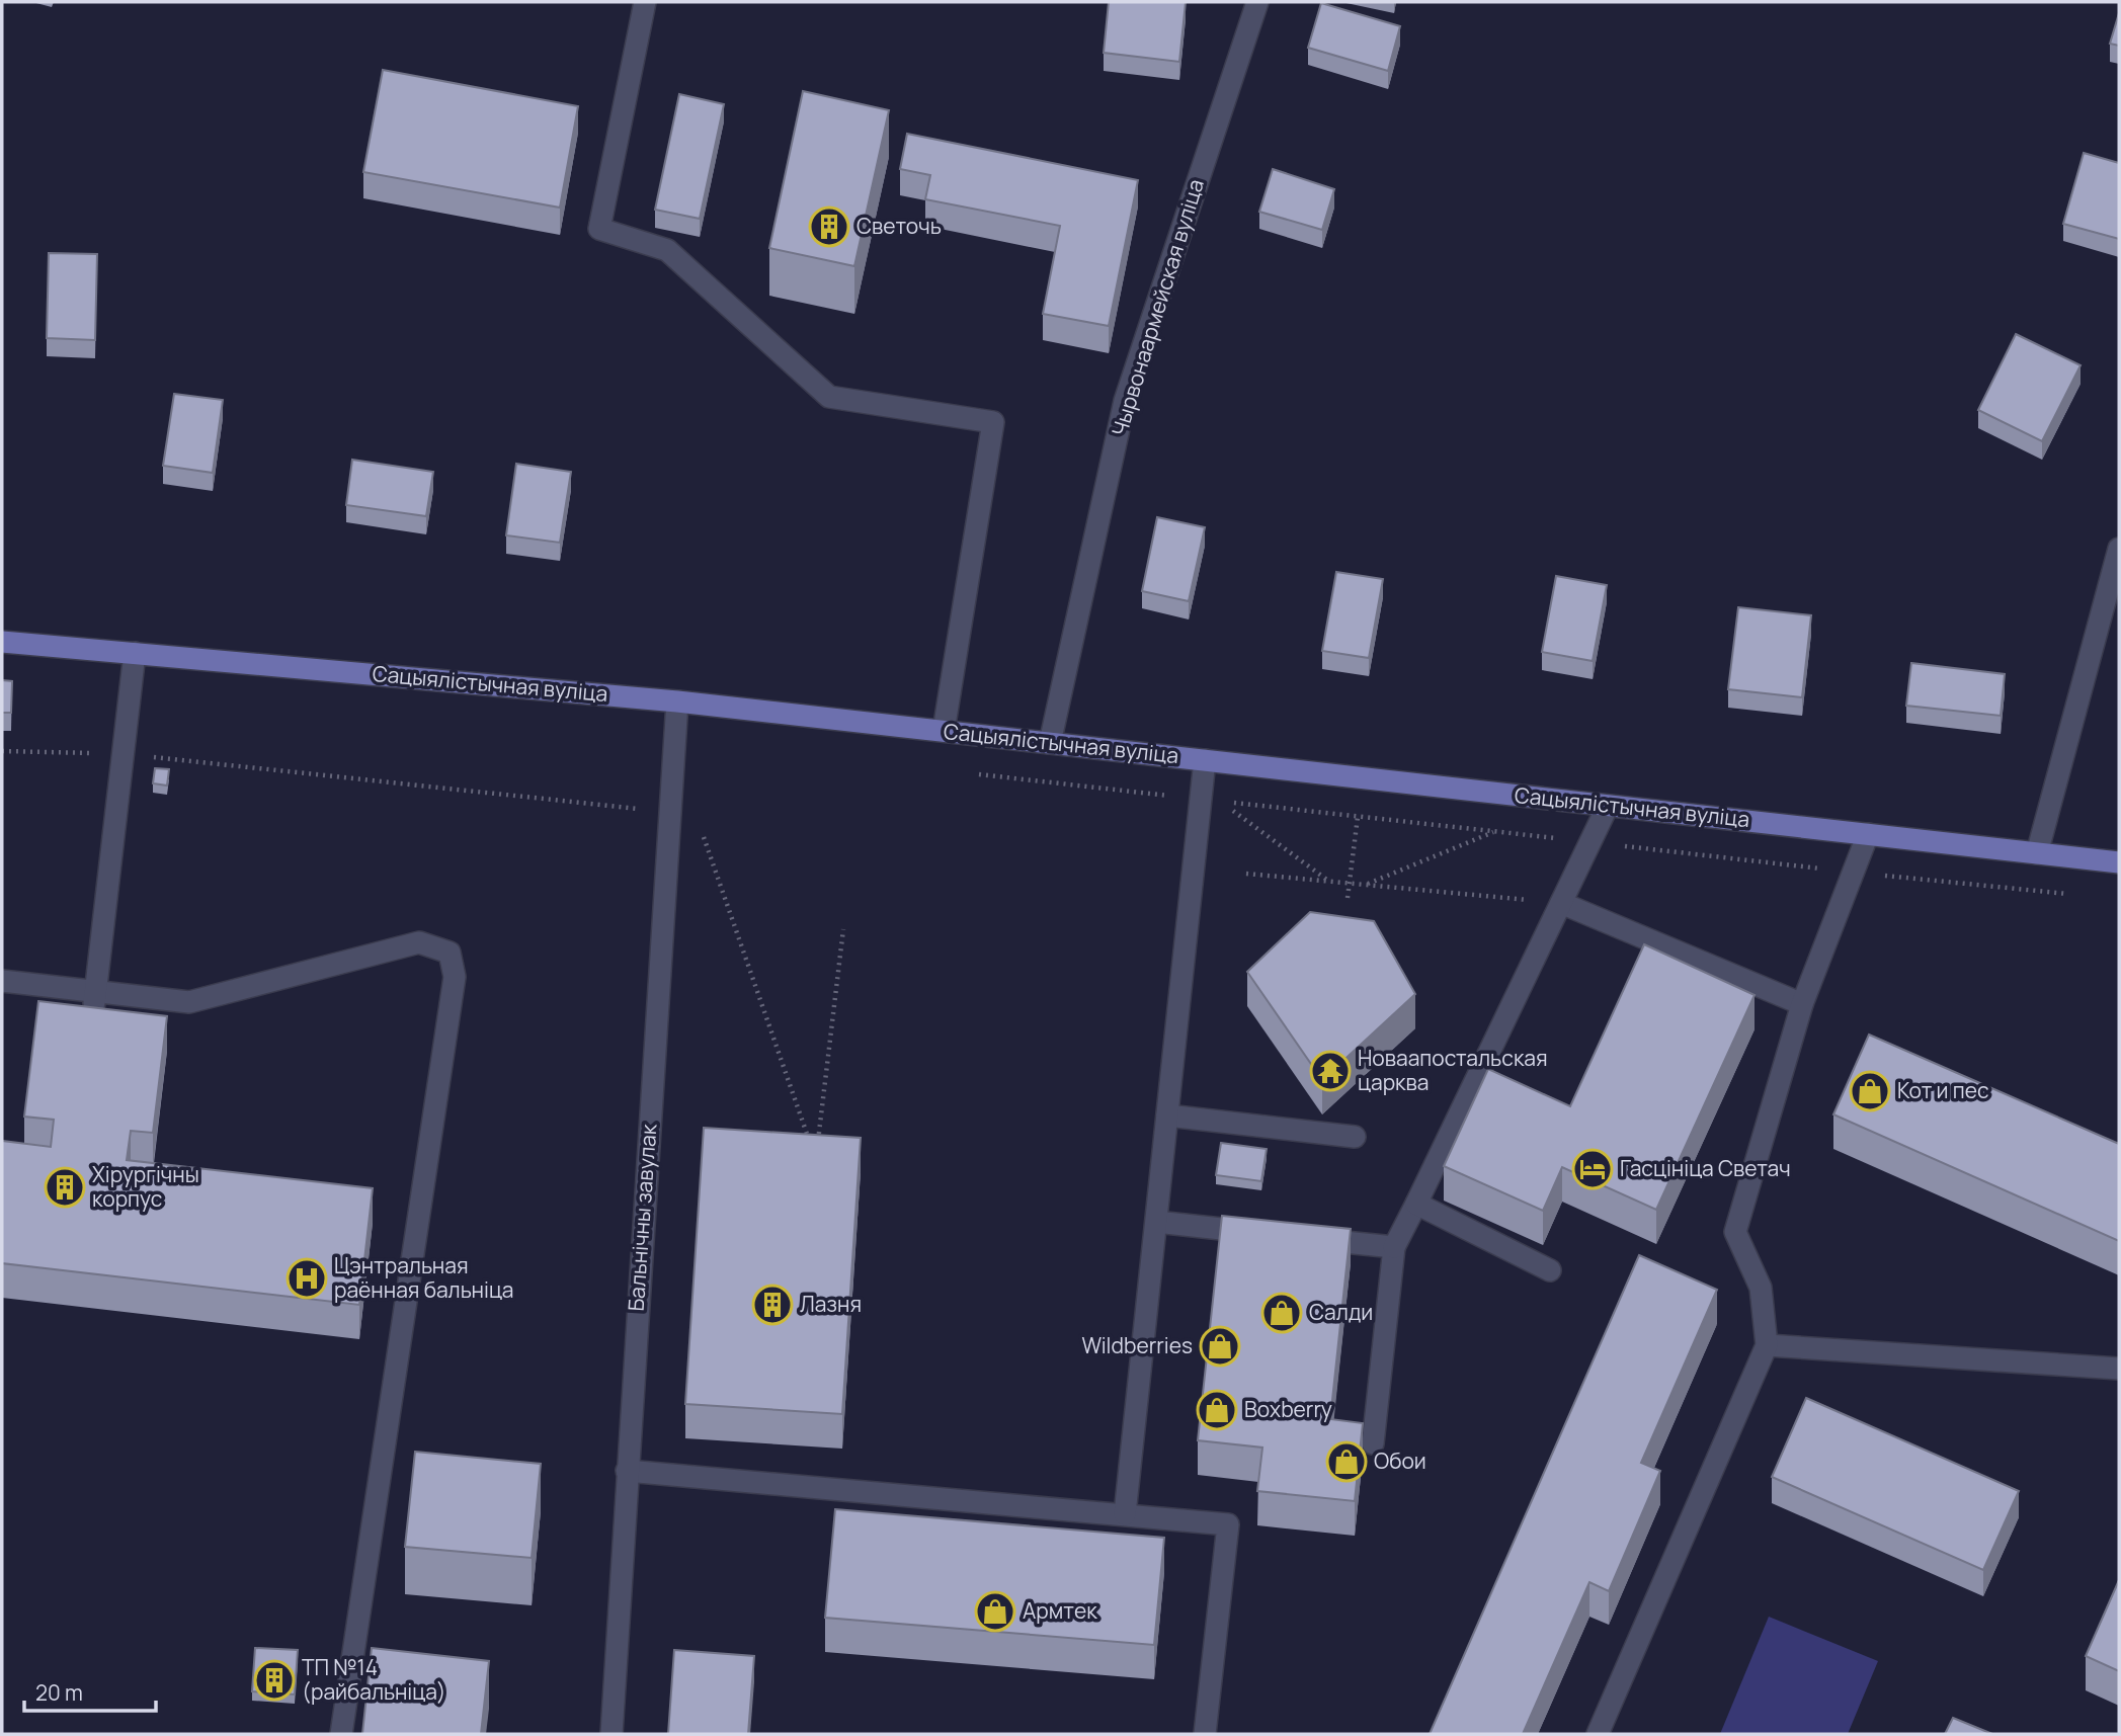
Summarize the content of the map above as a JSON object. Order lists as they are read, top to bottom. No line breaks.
{"streets":{"main road":["Сацыялістычная вуліца"],"street":["Чырвонаармейская вуліца","Бальнічны завулак"]},"crossings":[["Чырвонаармейская вуліца","Сацыялістычная вуліца"],["Сацыялістычная вуліца","Бальнічны завулак"]],"places":{"building":["Светочь","Хірургічны корпус","Лазня","ТП №14 (райбальніца)"],"temple":["Новаапостальская царква"],"shop":["Кот и пес","Салди","Wildberries","Boxberry","Обои","Армтек"],"hotel":["Гасцініца Светач"],"hospital":["Цэнтральная раённая бальніца"]},"scale_bar":"20 m"}
